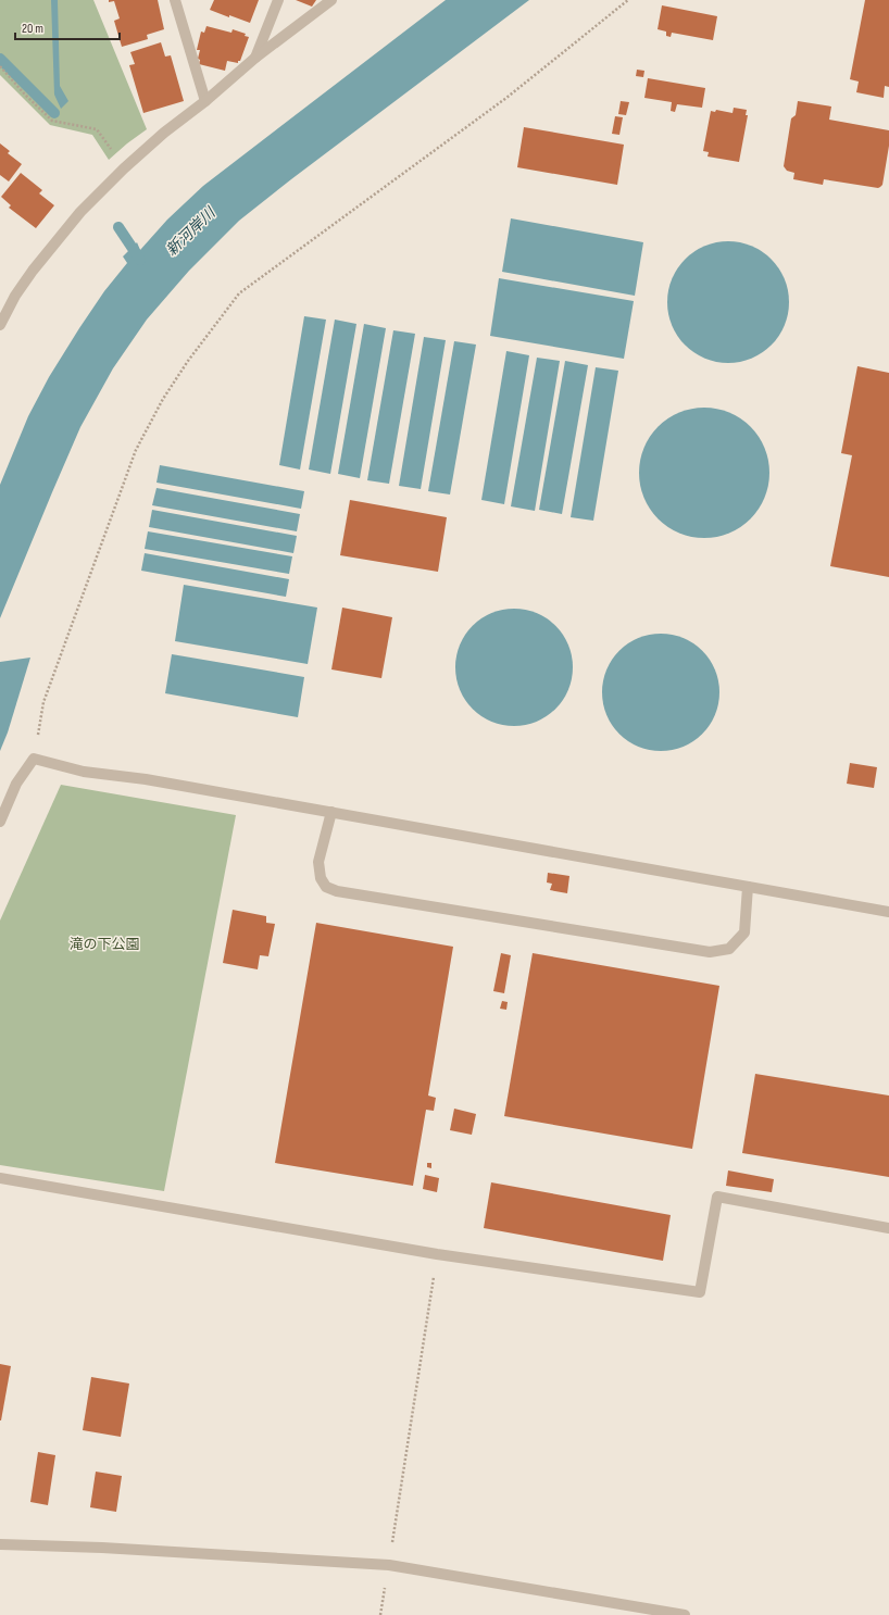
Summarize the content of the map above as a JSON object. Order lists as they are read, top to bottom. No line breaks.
{"water":["新河岸川"],"parks":["滝の下公園"],"scale_bar":"20 m"}
